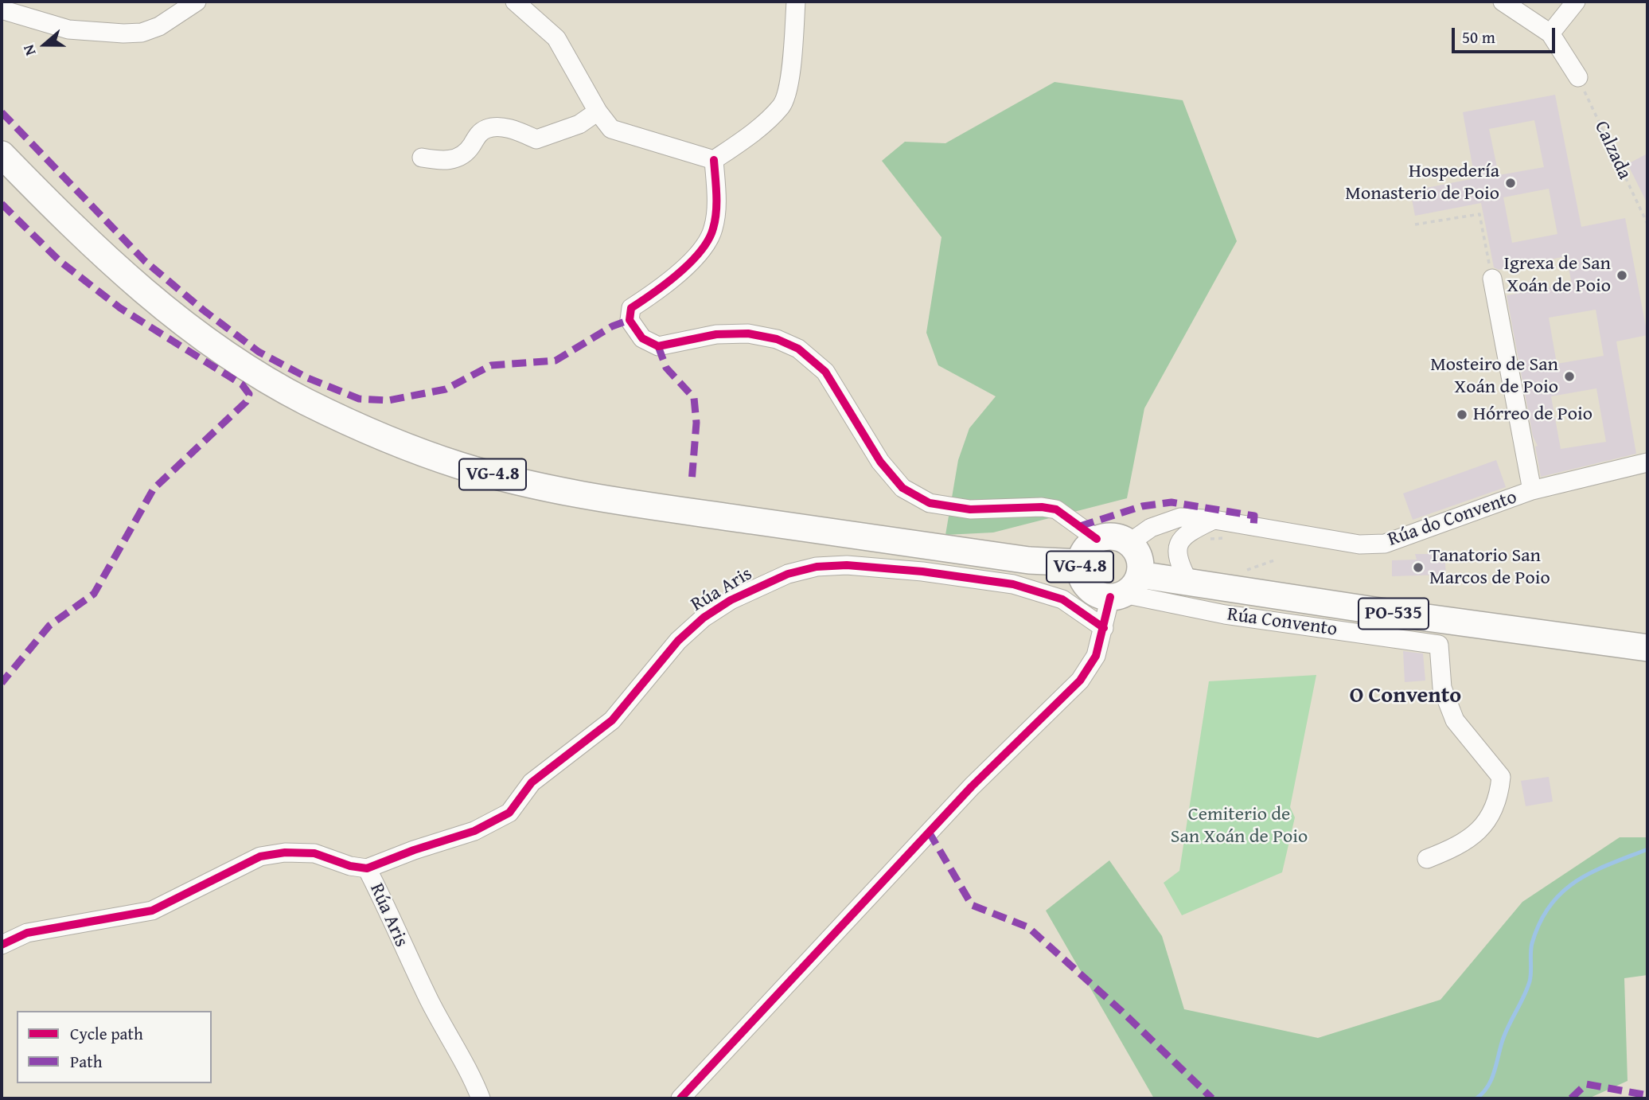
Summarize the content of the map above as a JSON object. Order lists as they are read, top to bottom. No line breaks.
{"streets":{"highway":["VG-4.8","PO-535"],"street":["Rúa do Convento","Rúa Aris","Rúa Convento"],"path":["Calzada"]},"crossings":[["VG-4.8","Rúa do Convento"],["VG-4.8","PO-535"],["VG-4.8","Rúa Convento"],["Rúa do Convento","PO-535"],["Rúa do Convento","Rúa Convento"],["PO-535","Rúa Convento"]],"districts":["O Convento"],"parks":["Cemiterio de San Xoán de Poio"],"places":["Hospedería Monasterio de Poio","Igrexa de San Xoán de Poio","Mosteiro de San Xoán de Poio","Hórreo de Poio","Tanatorio San Marcos de Poio"],"legend":["Cycle path","Path"],"scale_bar":"50 m","north":"left"}
